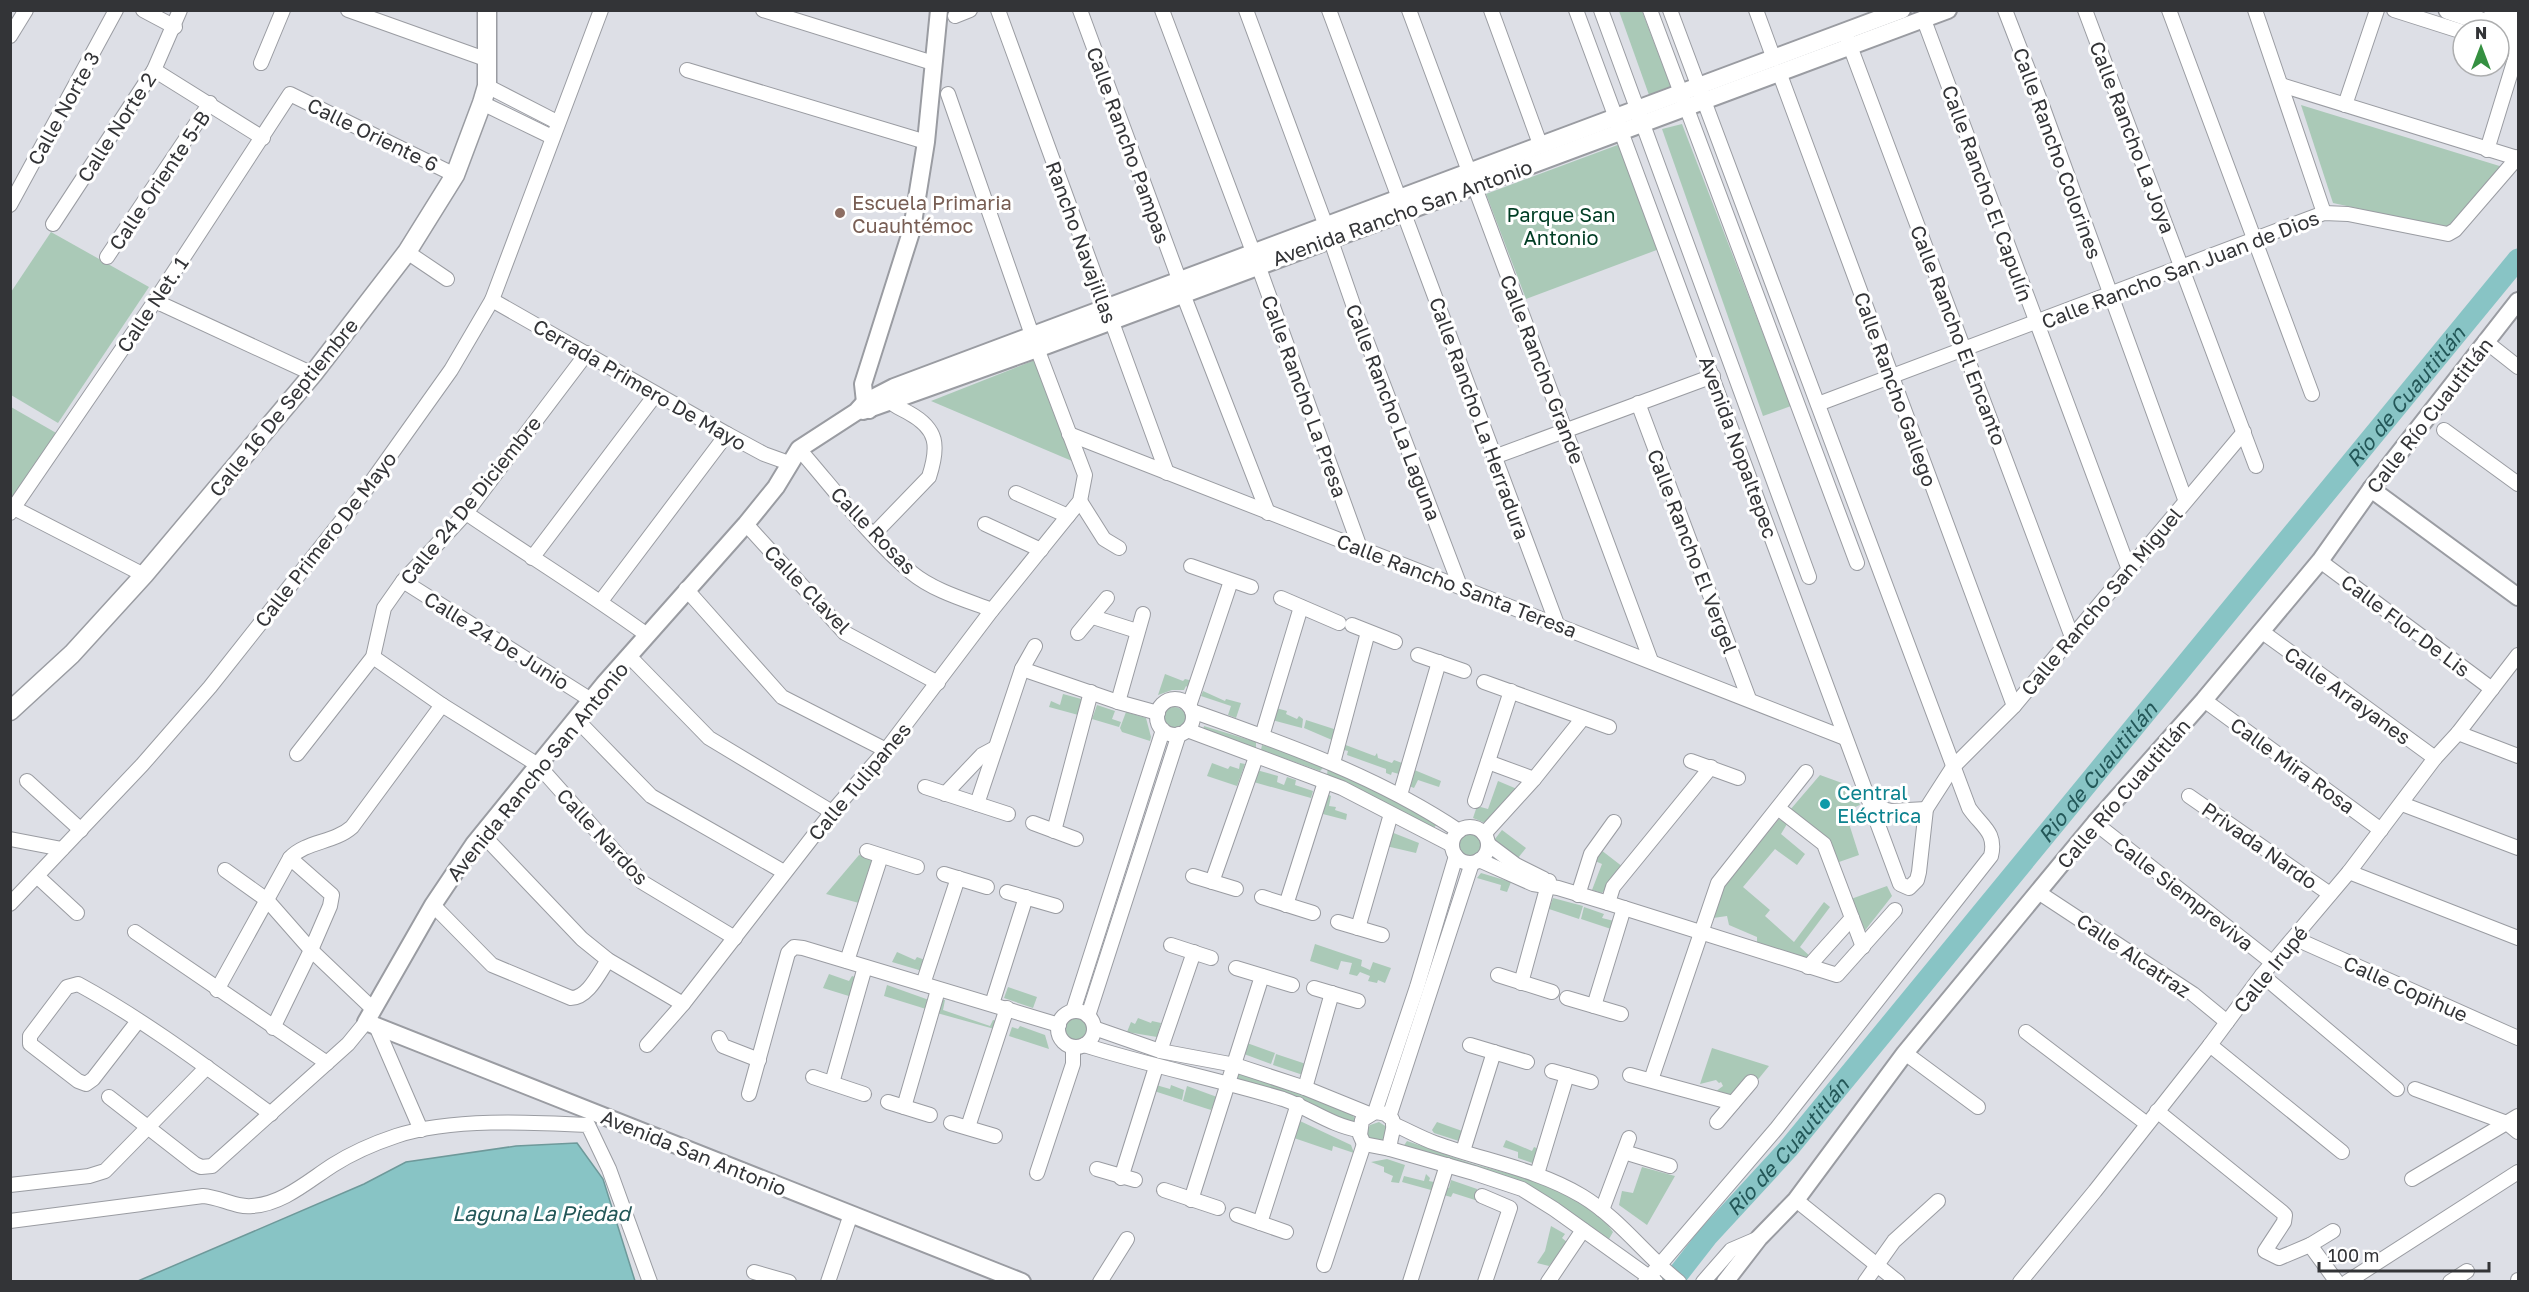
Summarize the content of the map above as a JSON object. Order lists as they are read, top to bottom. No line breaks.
{"streets":{"main road":["Calle 16 De Septiembre"],"street":["Calle Norte 3","Calle Norte 2","Calle Oriente 6","Calle Rancho La Joya","Calle Rancho Pampas","Calle Rancho Colorines","Calle Oriente 5-B","Calle Rancho El Capulín","Avenida Rancho San Antonio","Rancho Navajillas","Calle Rancho San Juan de Dios","Calle Net. 1","Calle Rancho El Encanto","Calle Rancho Grande","Cerrada Primero De Mayo","Calle Rancho Gallego","Calle Rancho La Presa","Calle Rancho La Laguna","Calle Río Cuautitlán","Calle Rancho La Herradura","Avenida Nopaltepec","Calle 24 De Diciembre","Calle Rosas","Calle Primero De Mayo","Calle Rancho El Vergel","Calle Rancho Santa Teresa","Calle Clavel","Calle Rancho San Miguel","Calle Flor De Lis","Calle 24 De Junio","Calle Arrayanes","Calle Mira Rosa","Calle Tulipanes","Calle Nardos","Privada Nardo","Calle Siempreviva","Calle Alcatraz","Calle Irupé","Calle Copihue","Avenida San Antonio"]},"crossings":[["Calle Oriente 6","Calle Net. 1"],["Calle Oriente 6","Calle 16 De Septiembre"],["Calle Rancho La Joya","Calle Rancho San Juan de Dios"],["Calle Rancho La Joya","Calle Rancho San Miguel"],["Calle Rancho Pampas","Avenida Rancho San Antonio"],["Calle Rancho Pampas","Calle Rancho Santa Teresa"],["Calle Rancho Colorines","Calle Rancho San Juan de Dios"],["Calle Rancho Colorines","Calle Rancho San Miguel"],["Calle Rancho El Capulín","Avenida Rancho San Antonio"],["Calle Rancho El Capulín","Calle Rancho San Juan de Dios"],["Calle Rancho El Capulín","Calle Rancho San Miguel"],["Avenida Rancho San Antonio","Rancho Navajillas"],["Avenida Rancho San Antonio","Calle Rancho El Encanto"],["Avenida Rancho San Antonio","Calle Rancho Grande"],["Avenida Rancho San Antonio","Cerrada Primero De Mayo"],["Avenida Rancho San Antonio","Calle Rancho Gallego"],["Avenida Rancho San Antonio","Calle Rancho La Presa"],["Avenida Rancho San Antonio","Calle Rancho La Laguna"],["Avenida Rancho San Antonio","Calle Rancho La Herradura"],["Avenida Rancho San Antonio","Avenida Nopaltepec"],["Avenida Rancho San Antonio","Calle Rosas"],["Avenida Rancho San Antonio","Calle Clavel"],["Avenida Rancho San Antonio","Calle 24 De Junio"],["Avenida Rancho San Antonio","Calle Nardos"],["Avenida Rancho San Antonio","Avenida San Antonio"],["Rancho Navajillas","Calle Rancho Santa Teresa"],["Calle Rancho San Juan de Dios","Calle Rancho El Encanto"],["Calle Rancho San Juan de Dios","Calle Rancho Gallego"],["Calle Rancho El Encanto","Calle Rancho San Miguel"],["Calle Rancho Grande","Calle Rancho Santa Teresa"],["Cerrada Primero De Mayo","Calle 24 De Diciembre"],["Cerrada Primero De Mayo","Calle Rosas"],["Cerrada Primero De Mayo","Calle Primero De Mayo"],["Calle Rancho Gallego","Calle Rancho San Miguel"],["Calle Rancho La Presa","Calle Rancho Santa Teresa"],["Calle Rancho La Laguna","Calle Rancho Santa Teresa"],["Calle Río Cuautitlán","Calle Flor De Lis"],["Calle Río Cuautitlán","Calle Arrayanes"],["Calle Río Cuautitlán","Calle Mira Rosa"],["Calle Río Cuautitlán","Calle Siempreviva"],["Calle Río Cuautitlán","Calle Alcatraz"],["Calle Rancho La Herradura","Calle Rancho Santa Teresa"],["Avenida Nopaltepec","Calle Rancho Santa Teresa"],["Avenida Nopaltepec","Calle Rancho San Miguel"],["Calle 24 De Diciembre","Calle 24 De Junio"],["Calle 24 De Diciembre","Calle Nardos"],["Calle Rosas","Calle Tulipanes"],["Calle Rancho El Vergel","Calle Rancho Santa Teresa"],["Calle Clavel","Calle Tulipanes"],["Calle Flor De Lis","Calle Irupé"],["Calle Arrayanes","Calle Irupé"],["Calle Mira Rosa","Calle Irupé"],["Calle Tulipanes","Calle Nardos"],["Privada Nardo","Calle Irupé"],["Calle Siempreviva","Calle Irupé"],["Calle Alcatraz","Calle Irupé"],["Calle Irupé","Calle Copihue"]],"water":["Rio de Cuautitlán","Laguna La Piedad"],"parks":["Parque San Antonio"],"places":["Escuela Primaria Cuauhtémoc","Central Eléctrica"],"scale_bar":"100 m","north":"top"}
